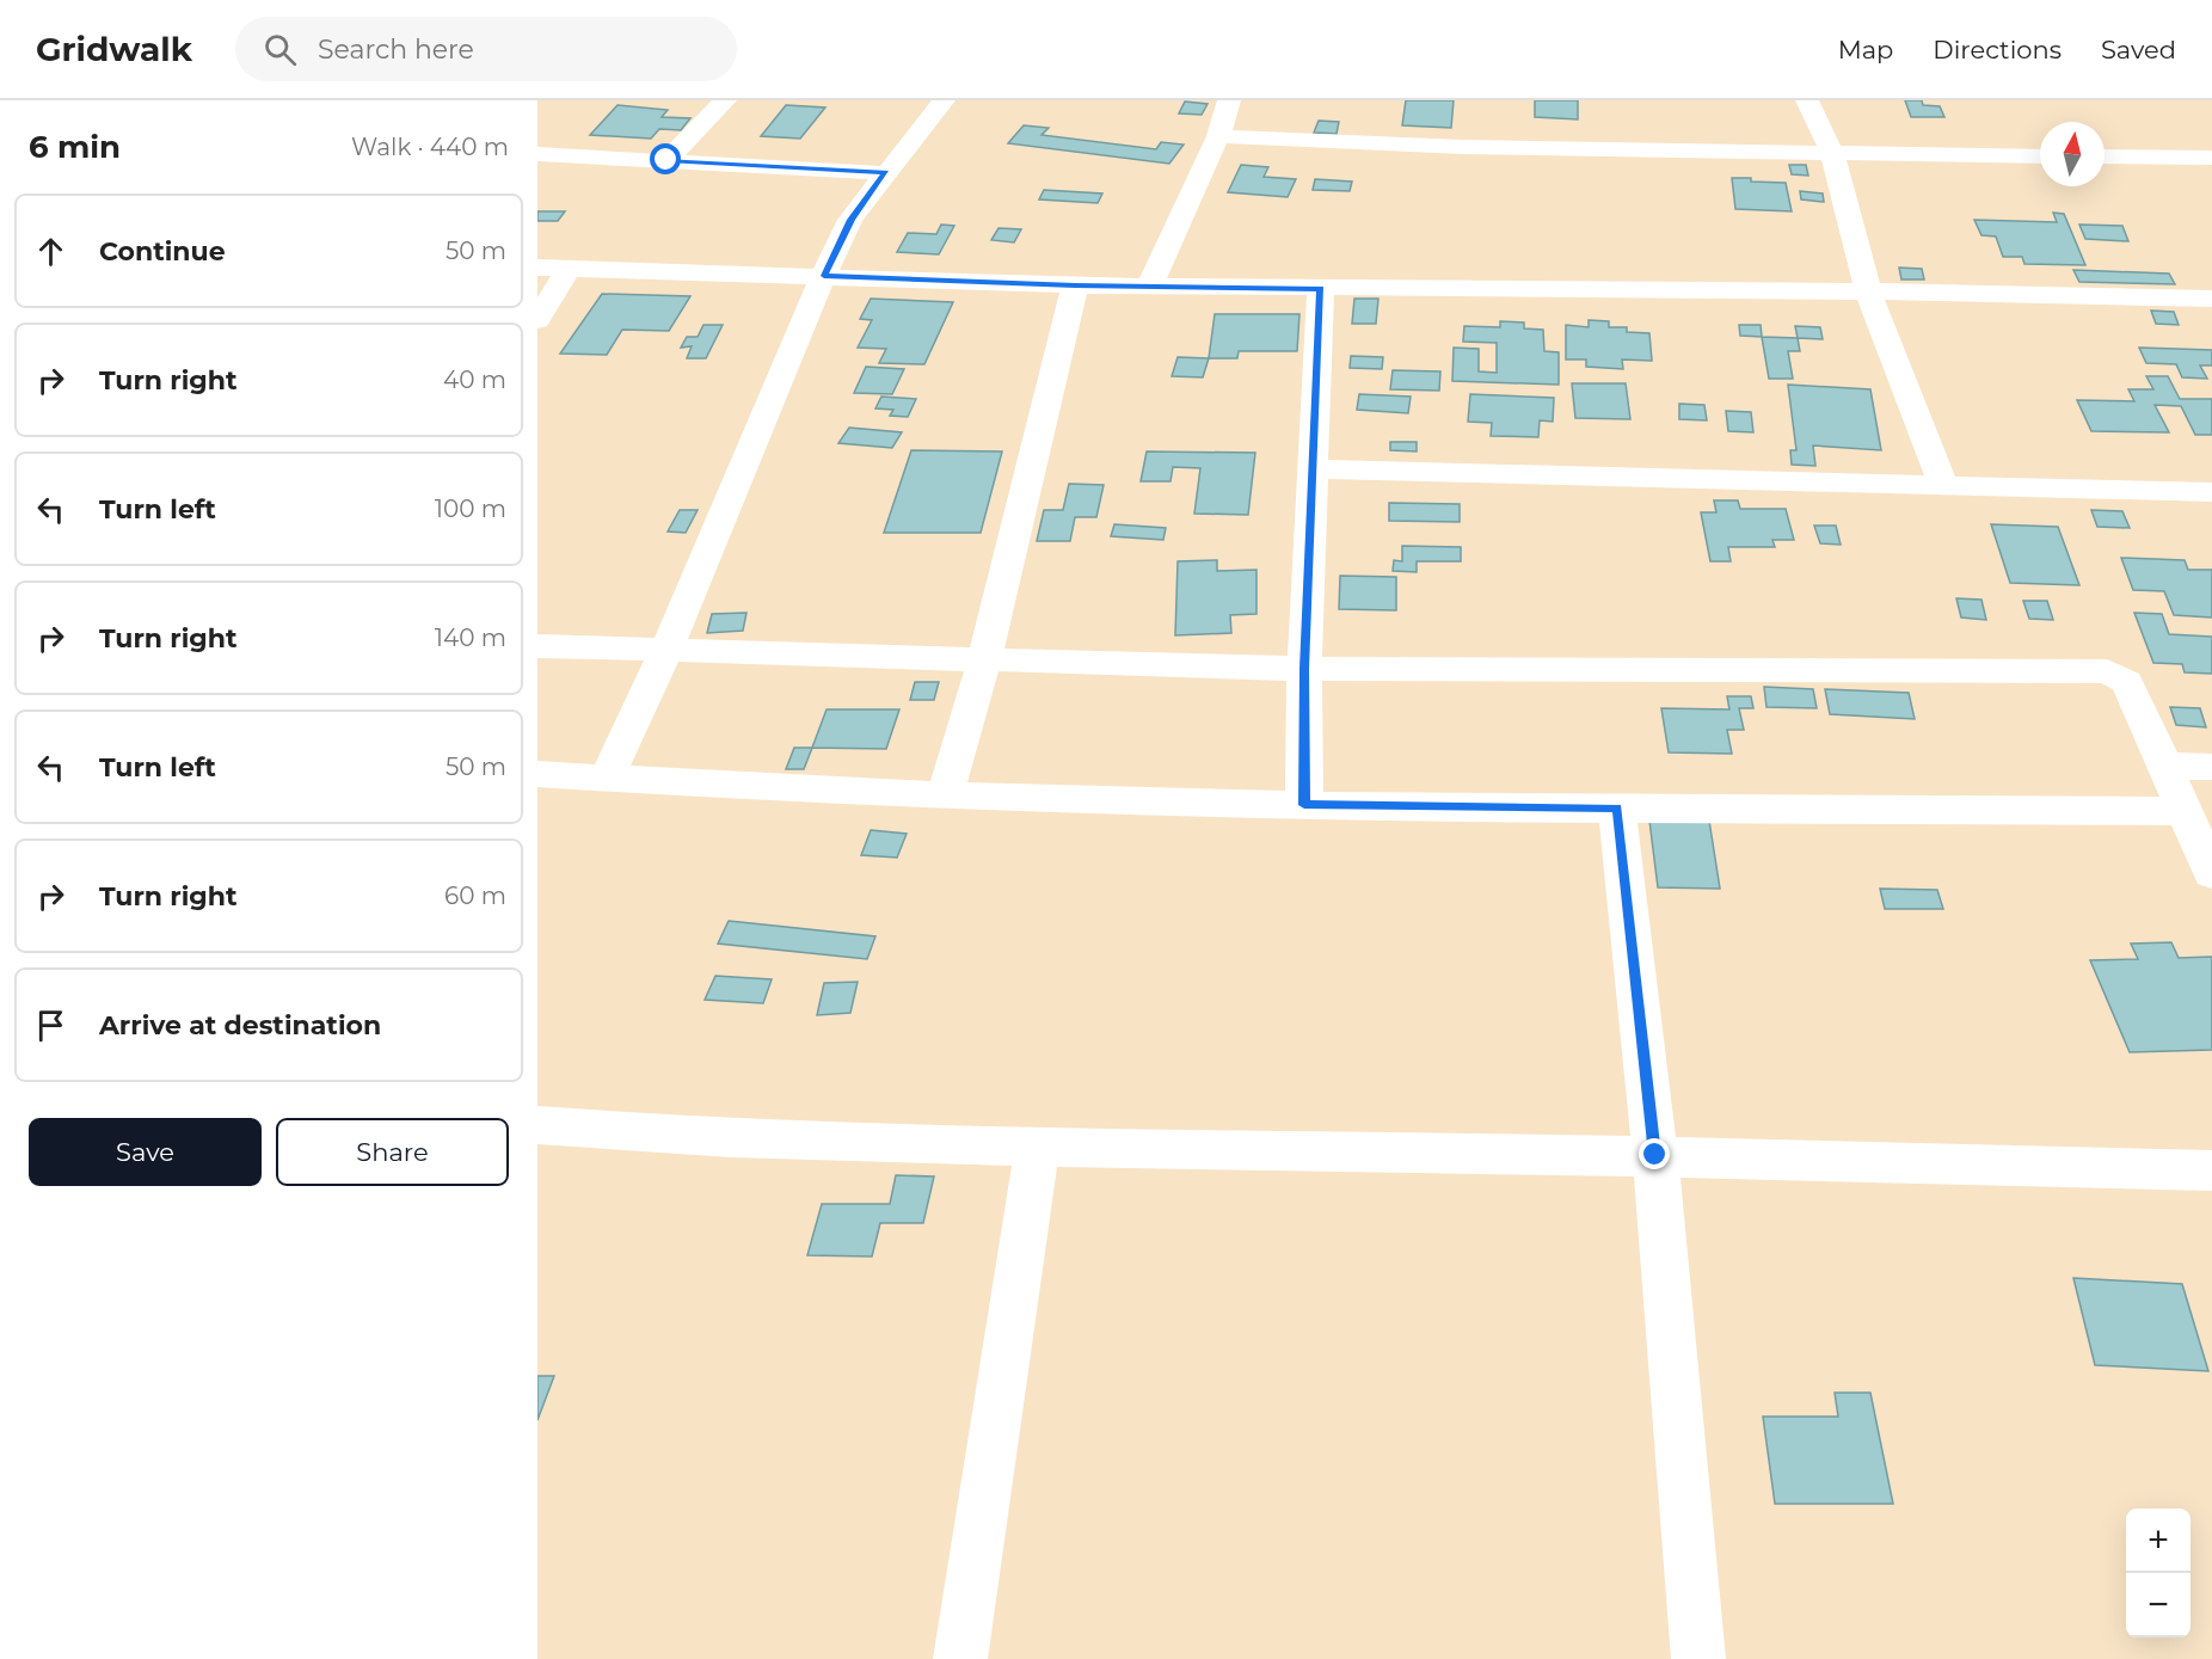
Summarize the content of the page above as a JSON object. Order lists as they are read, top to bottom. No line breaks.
{"north":"top","page":{"header":"Gridwalk","search":"Search here","nav":["Map","Directions","Saved"],"heading":["6 min","Walk · 440 m"],"list":[["Continue","50 m"],["Turn right","40 m"],["Turn left","100 m"],["Turn right","140 m"],["Turn left","50 m"],["Turn right","60 m"],"Arrive at destination"],"buttons":["Save","Share"],"map_buttons":["+","−"]}}
